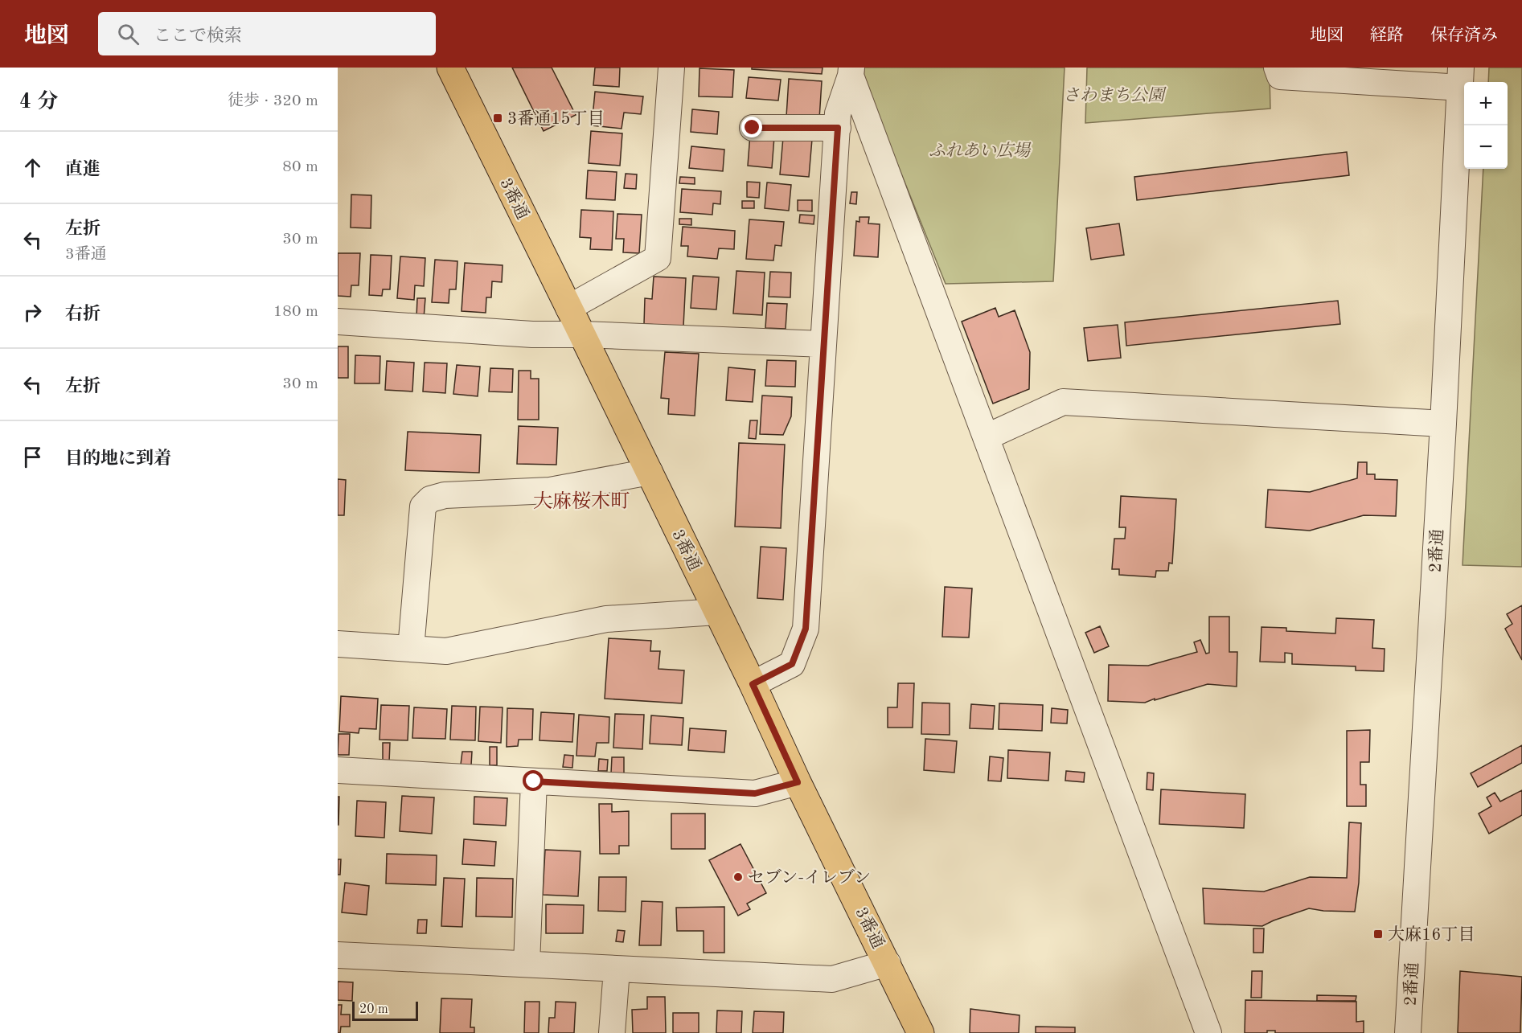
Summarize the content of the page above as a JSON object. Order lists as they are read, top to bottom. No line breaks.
{"streets":{"main road":["3番通"],"street":["2番通"]},"districts":["大麻桜木町"],"parks":["さわまち公園","ふれあい広場"],"places":{"transit":["3番通15丁目","大麻16丁目"],"other":["セブン-イレブン"]},"scale_bar":"20 m","page":{"header":"地図","search":"ここで検索","nav":["地図","経路","保存済み"],"heading":["4 分","徒歩 · 320 m"],"map_buttons":["+","−"],"list":[["直進","80 m"],["左折","3番通","30 m"],["右折","180 m"],["左折","30 m"],"目的地に到着"],"scale":"20 m"}}
